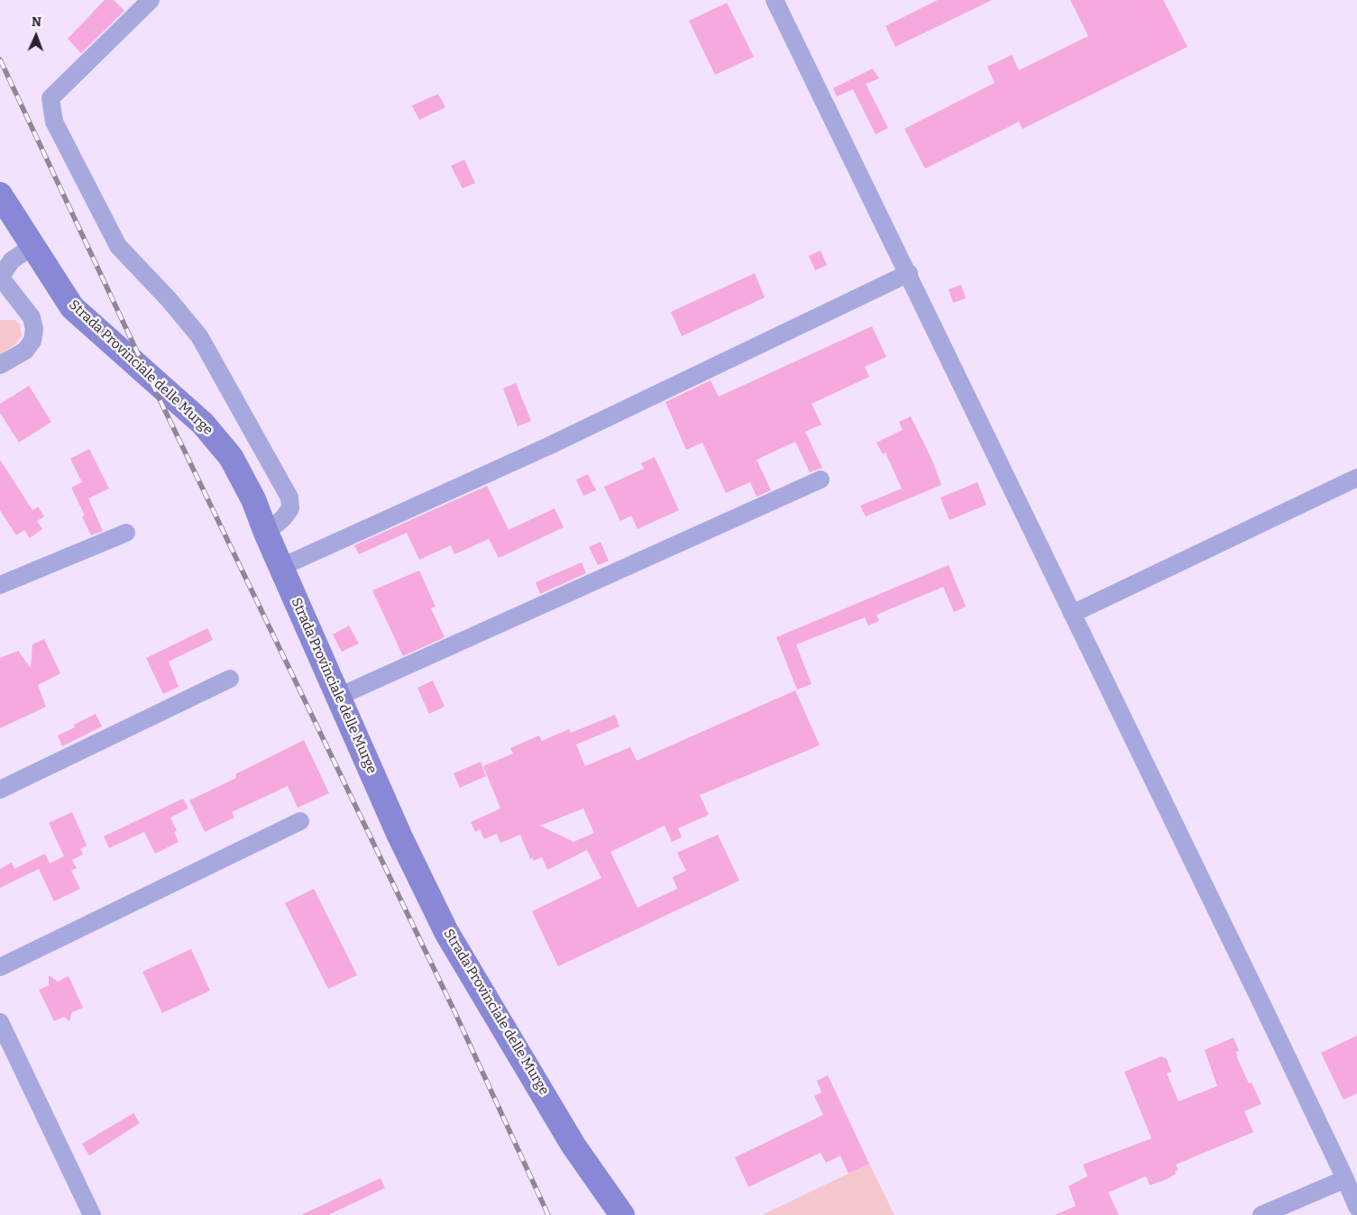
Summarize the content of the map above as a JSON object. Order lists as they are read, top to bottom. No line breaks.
{"streets":{"main road":["Strada Provinciale delle Murge"]},"north":"top"}
